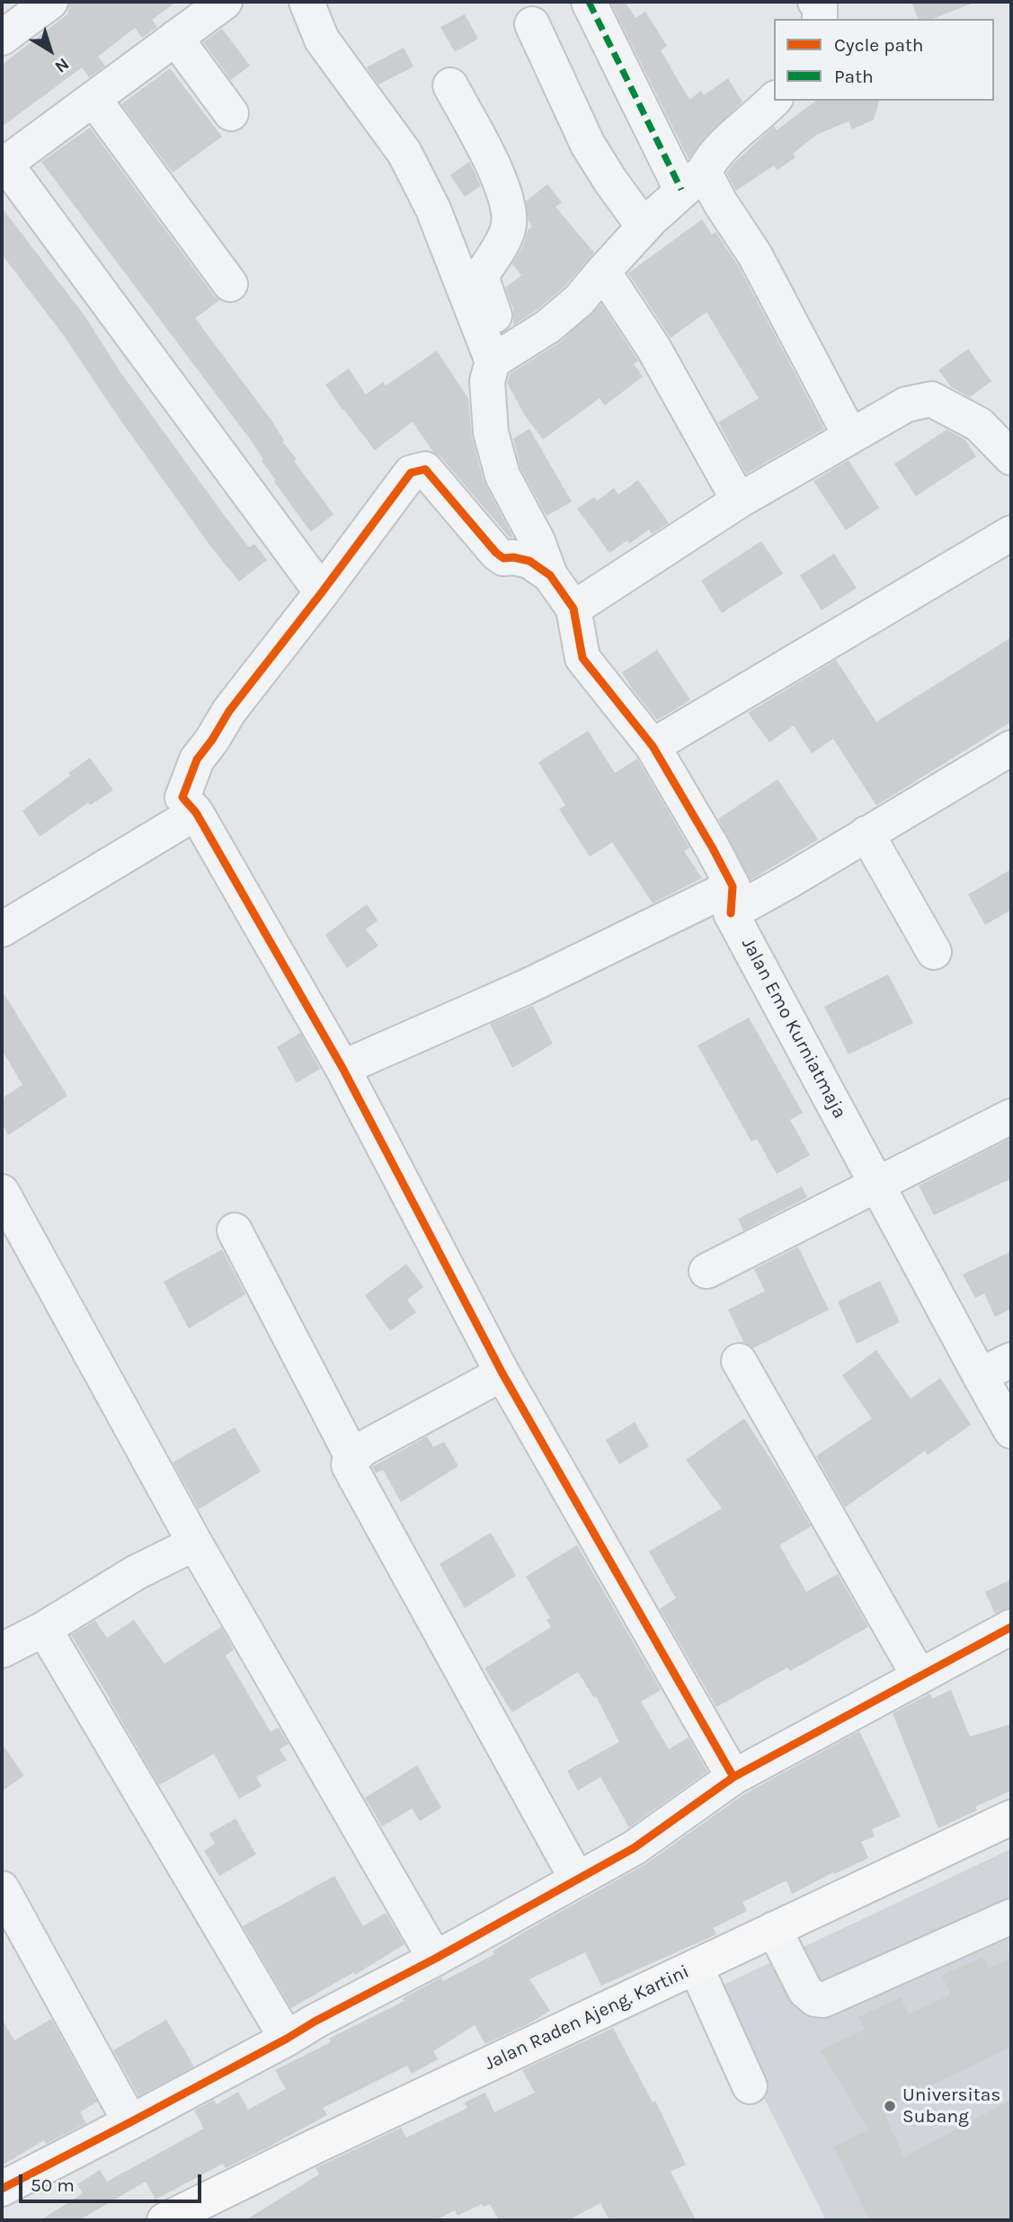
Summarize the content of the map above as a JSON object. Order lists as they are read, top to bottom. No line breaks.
{"streets":{"main road":["Jalan Raden Ajeng. Kartini"],"street":["Jalan Emo Kurniatmaja"]},"places":["Universitas Subang"],"legend":["Cycle path","Path"],"scale_bar":"50 m","north":"bottom right"}
